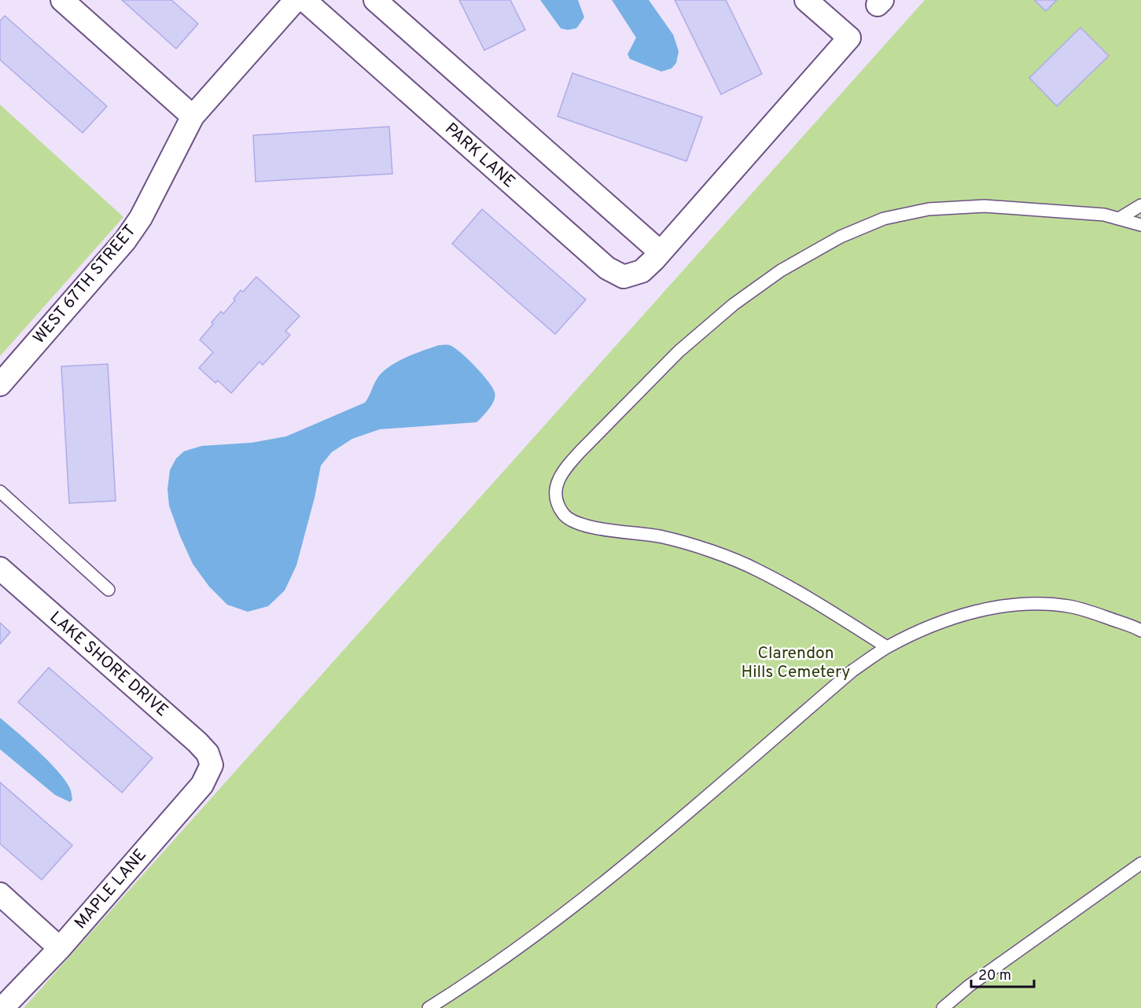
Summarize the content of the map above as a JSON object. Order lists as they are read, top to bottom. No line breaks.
{"streets":{"street":["PARK LANE","WEST 67TH STREET","LAKE SHORE DRIVE","MAPLE LANE"]},"crossings":[["LAKE SHORE DRIVE","MAPLE LANE"]],"parks":["Clarendon Hills Cemetery"],"scale_bar":"20 m"}
